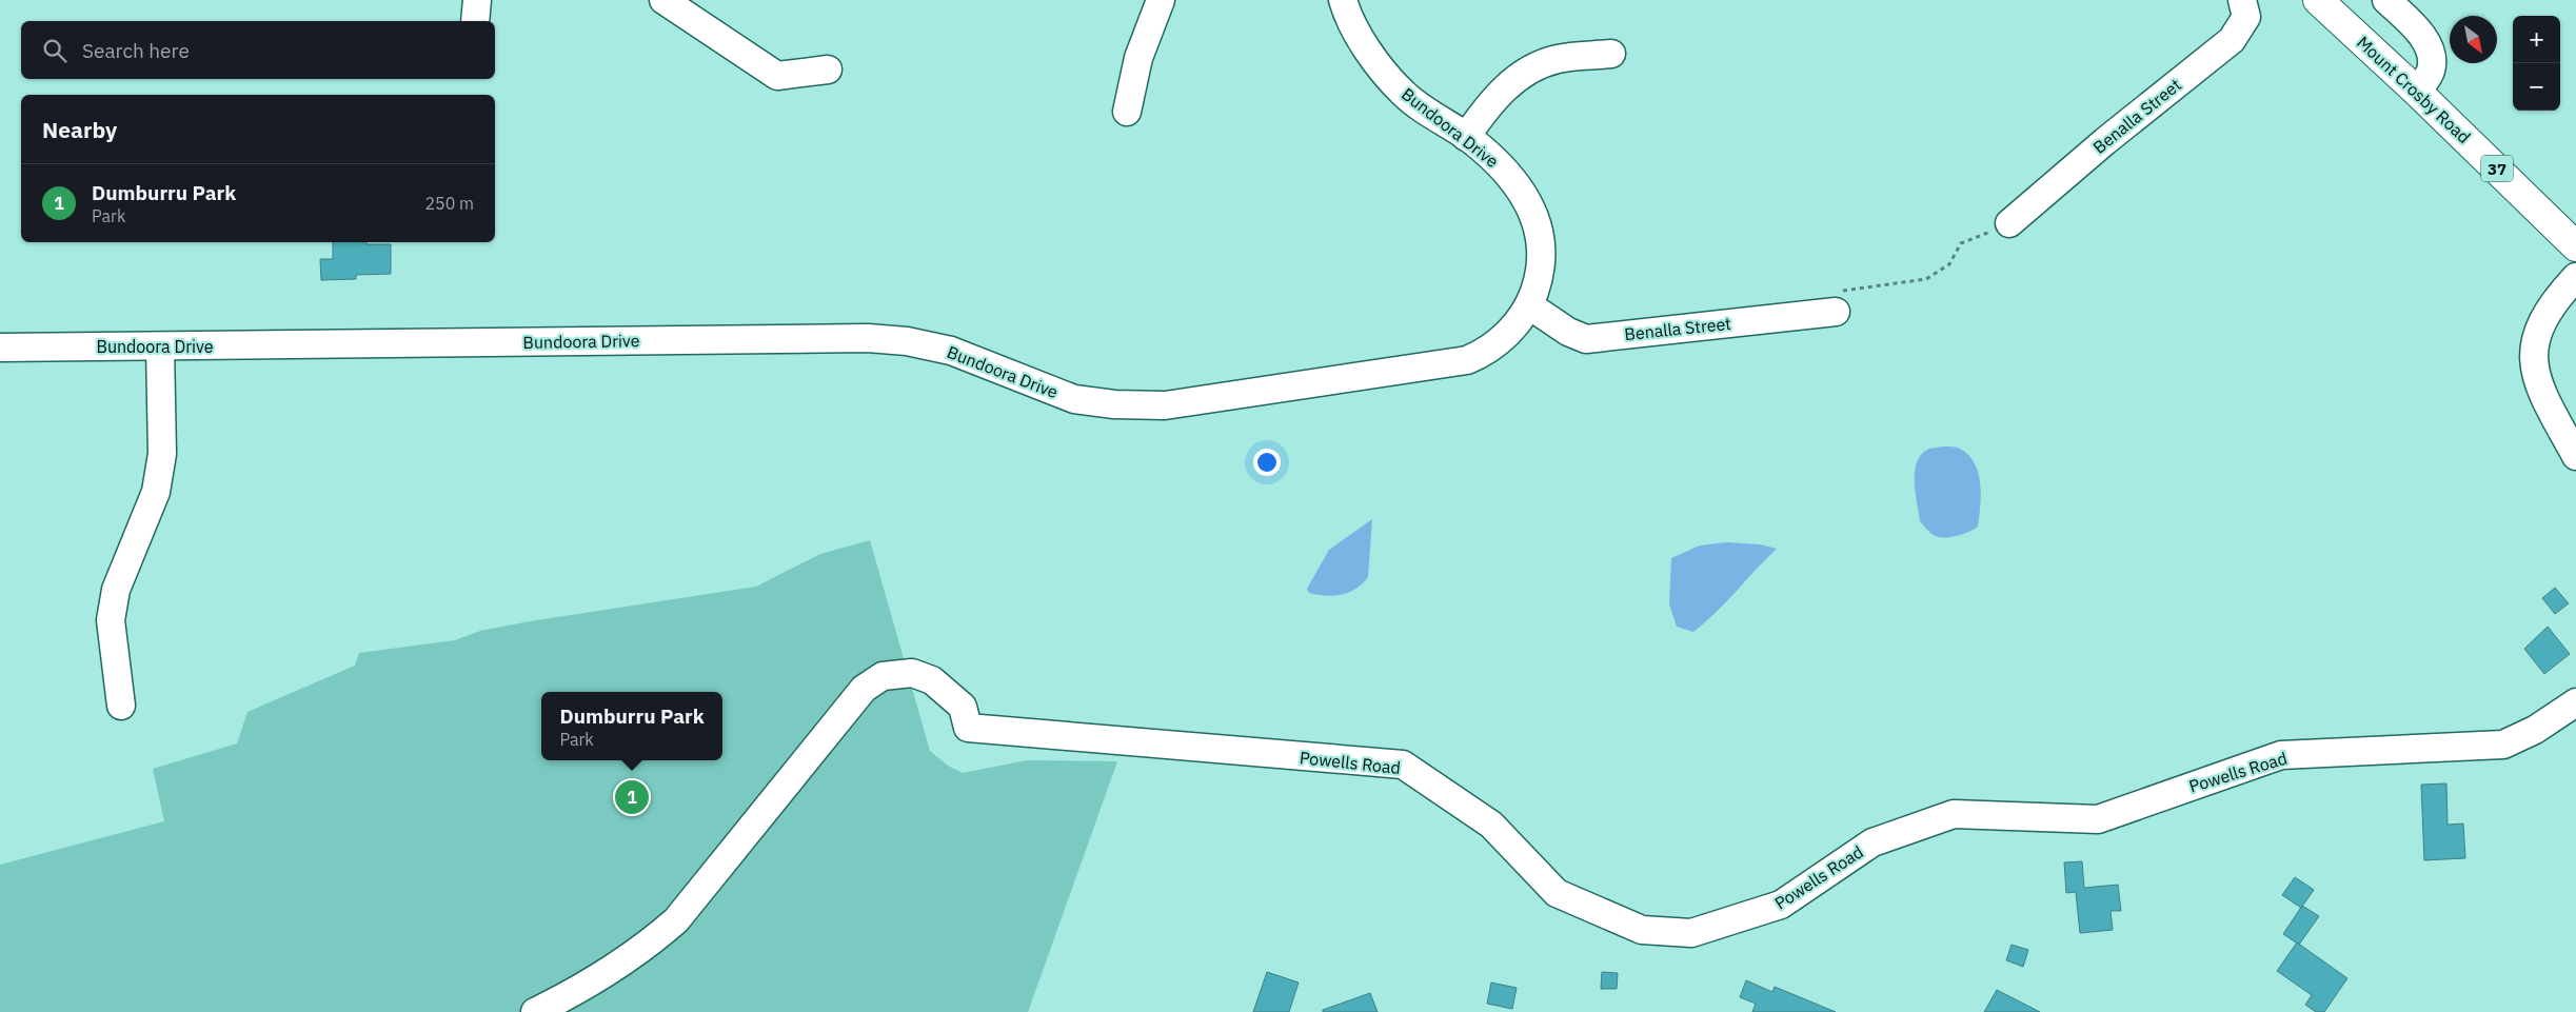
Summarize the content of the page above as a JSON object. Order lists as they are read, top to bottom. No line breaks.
{"streets":{"main road":["Mount Crosby Road","37"],"street":["Benalla Street","Bundoora Drive","Powells Road"]},"crossings":[["Benalla Street","Bundoora Drive"]],"north":"bottom right","page":{"map_buttons":["+","−"],"search":"Search here","heading":"Nearby","list":[{"mark":"1","name":"Dumburru Park","note":"Park","value":"250 m"}],"popup":["Dumburru Park","Park"],"pins":"1"}}
